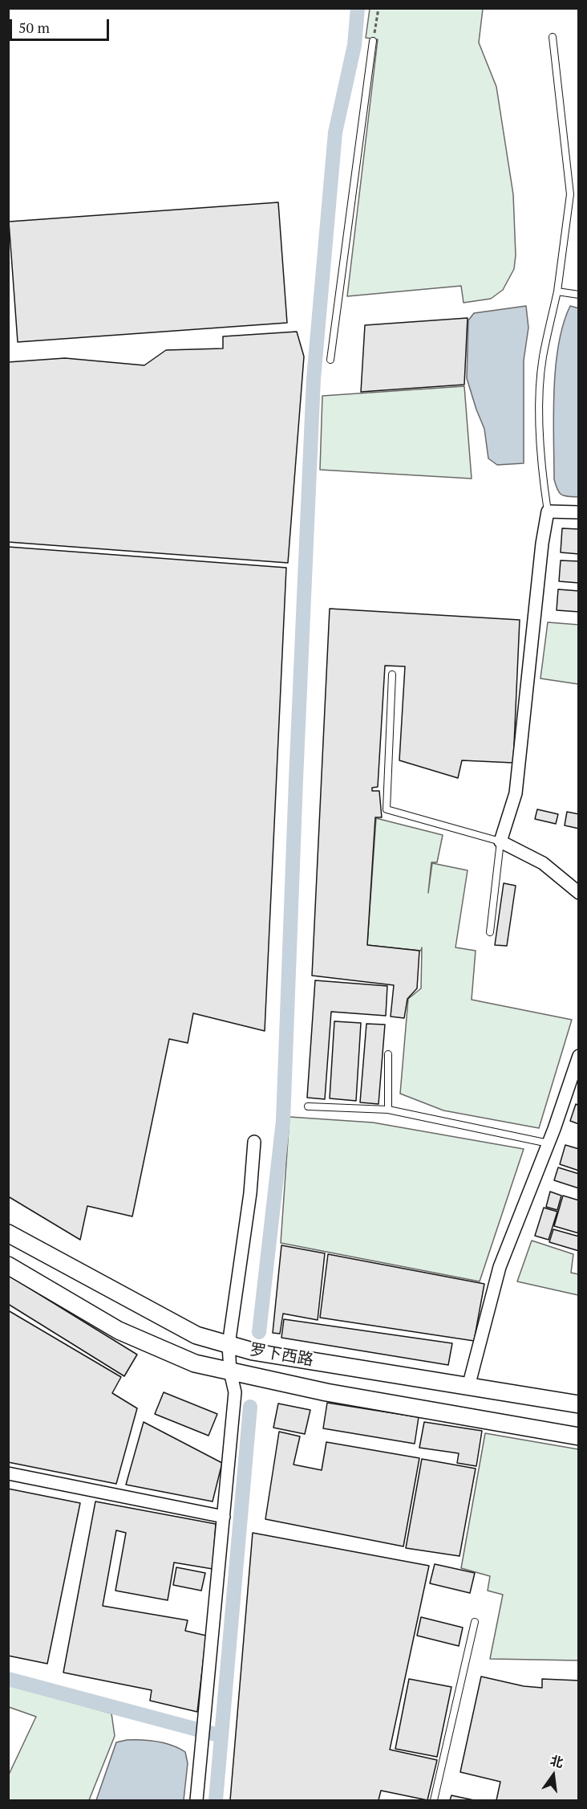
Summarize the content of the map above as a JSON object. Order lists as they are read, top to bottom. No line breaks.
{"streets":{"main road":["罗下西路"]},"scale_bar":"50 m","north":"top"}
